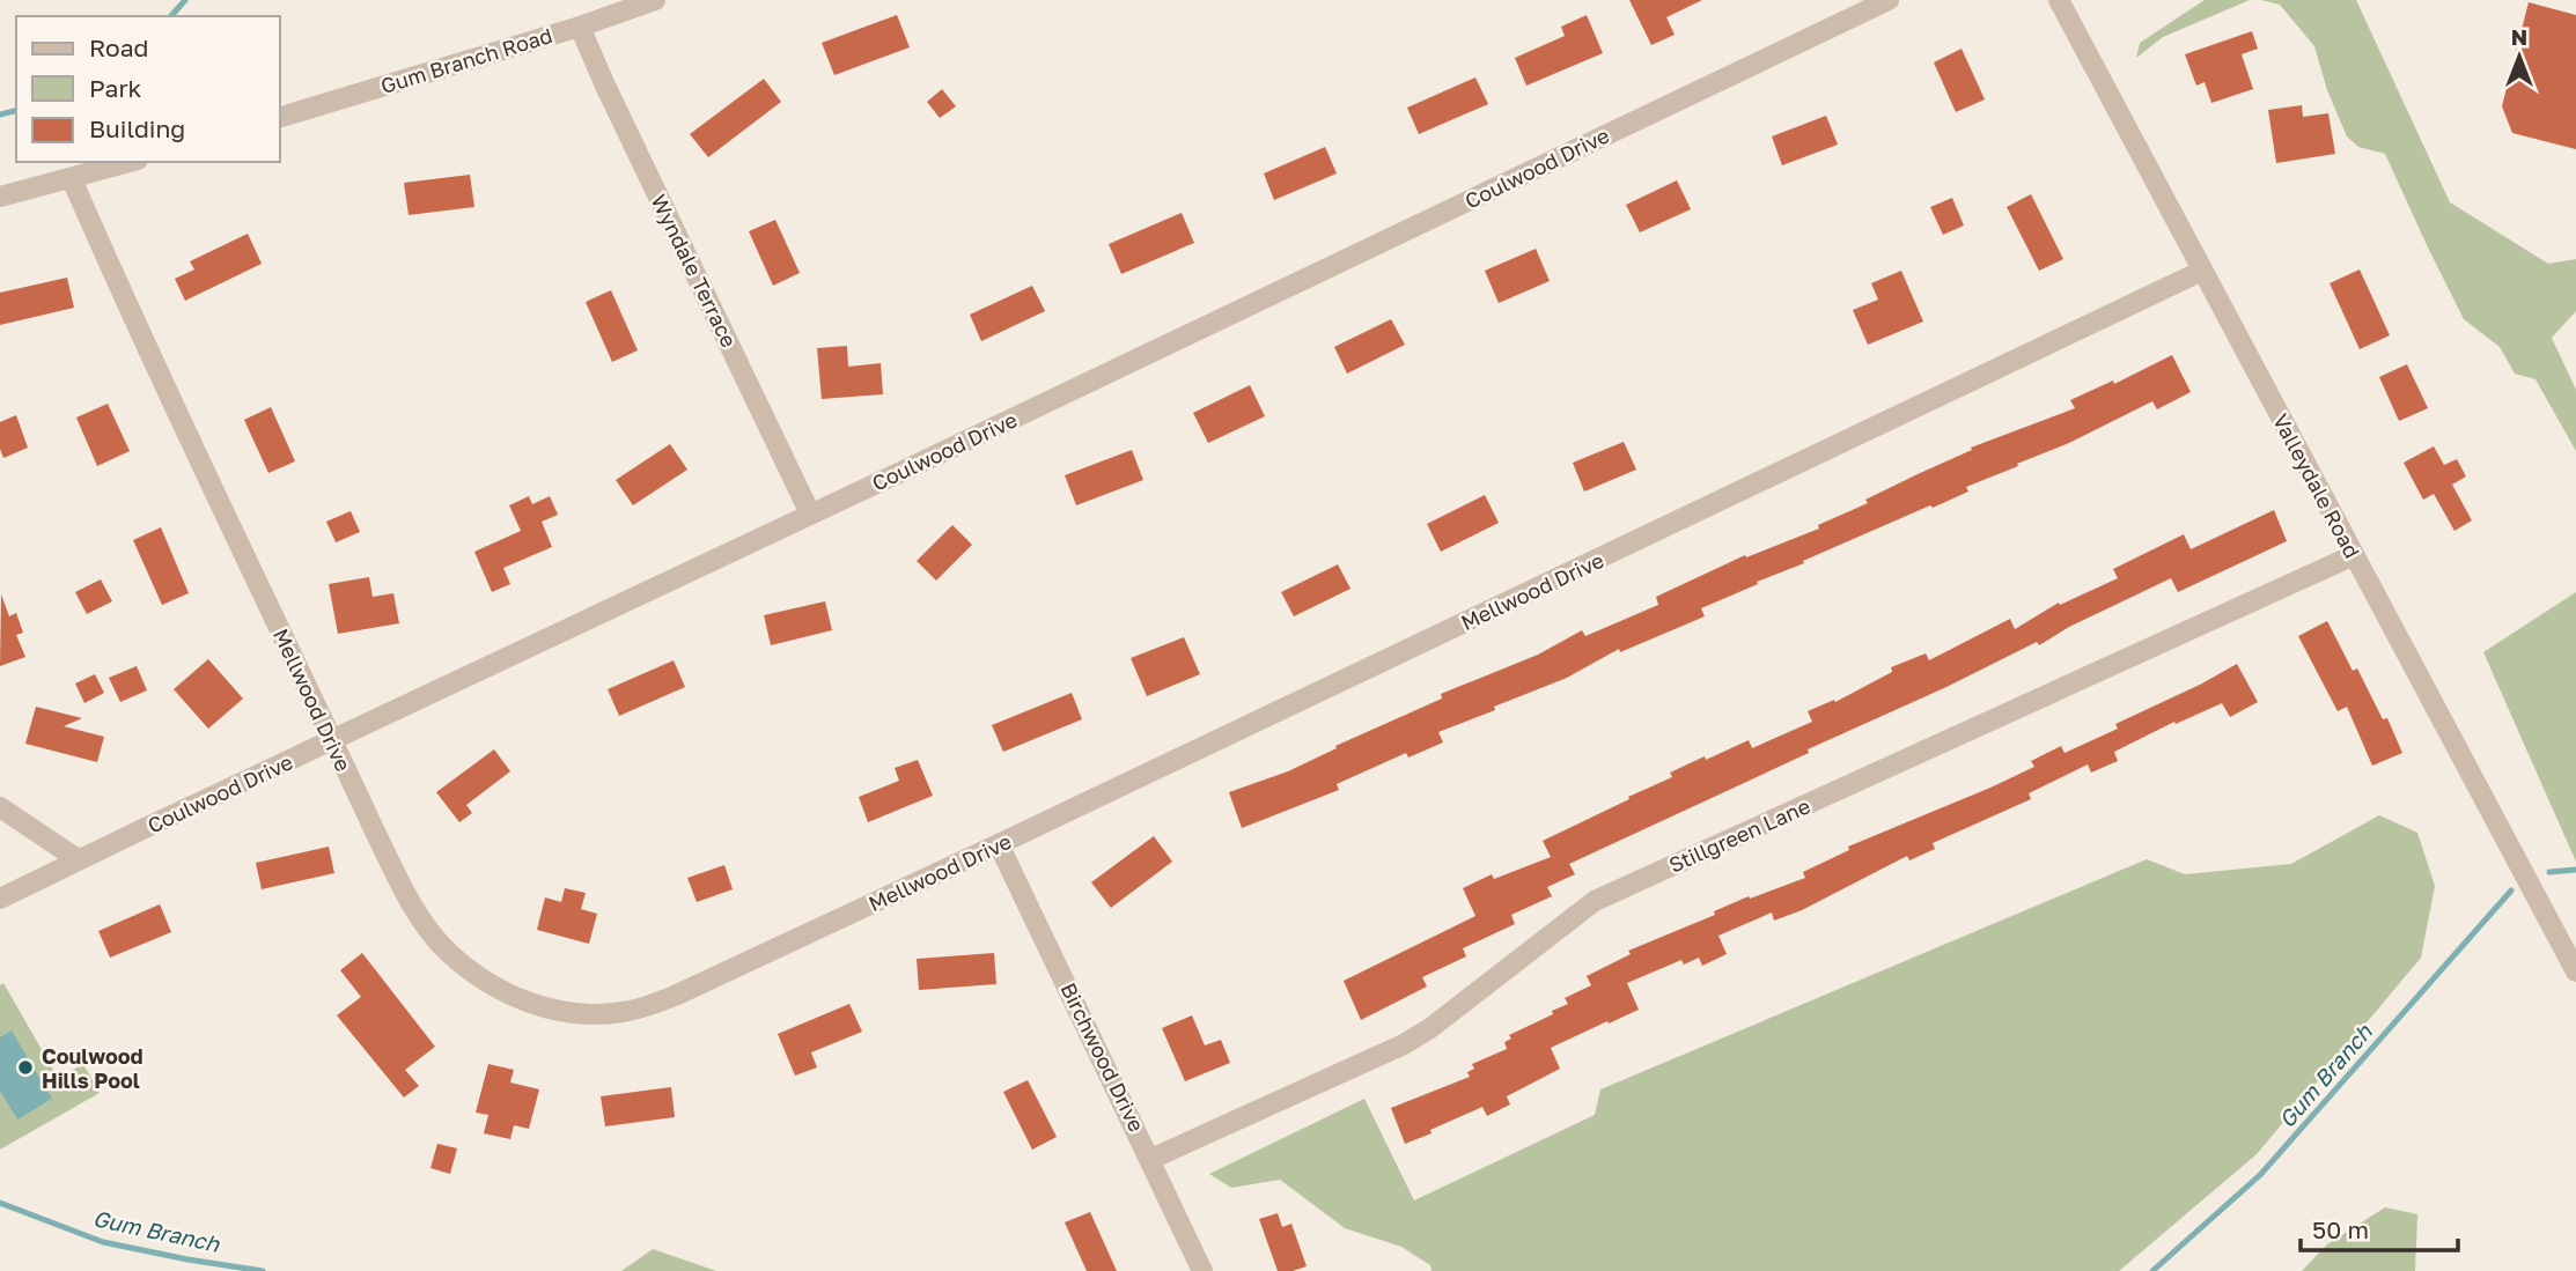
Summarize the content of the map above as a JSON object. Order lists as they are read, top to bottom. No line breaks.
{"streets":{"street":["Gum Branch Road","Coulwood Drive","Wyndale Terrace","Valleydale Road","Mellwood Drive","Stillgreen Lane","Birchwood Drive"]},"crossings":[["Gum Branch Road","Wyndale Terrace"],["Coulwood Drive","Wyndale Terrace"],["Coulwood Drive","Mellwood Drive"],["Valleydale Road","Mellwood Drive"],["Valleydale Road","Stillgreen Lane"],["Mellwood Drive","Birchwood Drive"],["Stillgreen Lane","Birchwood Drive"]],"water":["Gum Branch"],"places":["Coulwood Hills Pool"],"legend":["Road","Park","Building"],"scale_bar":"50 m","north":"top"}
